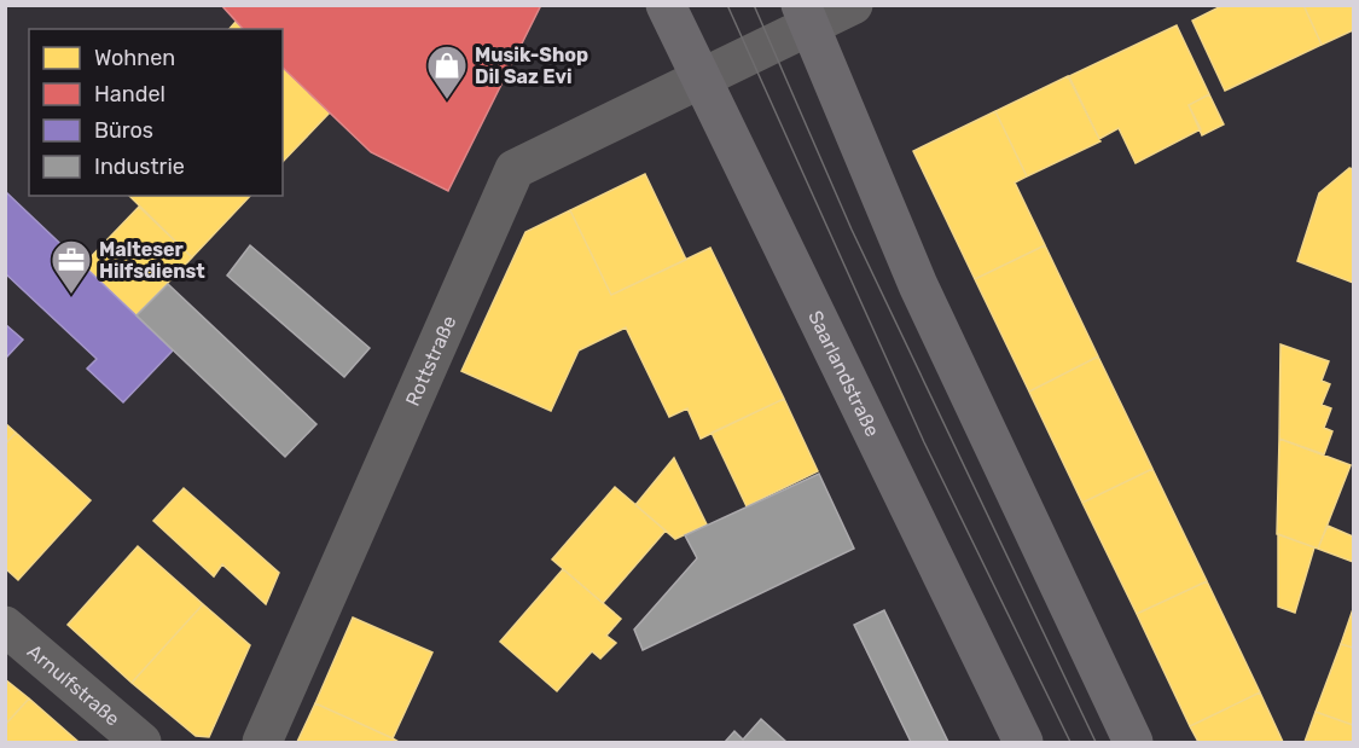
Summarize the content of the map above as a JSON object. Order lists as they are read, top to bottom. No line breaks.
{"streets":{"main road":["Saarlandstraße"],"street":["Rottstraße","Arnulfstraße"]},"crossings":[["Rottstraße","Saarlandstraße"]],"places":{"shop":["Musik-Shop Dil Saz Evi"],"office":["Malteser Hilfsdienst"]},"legend":["Wohnen","Handel","Büros","Industrie"]}
